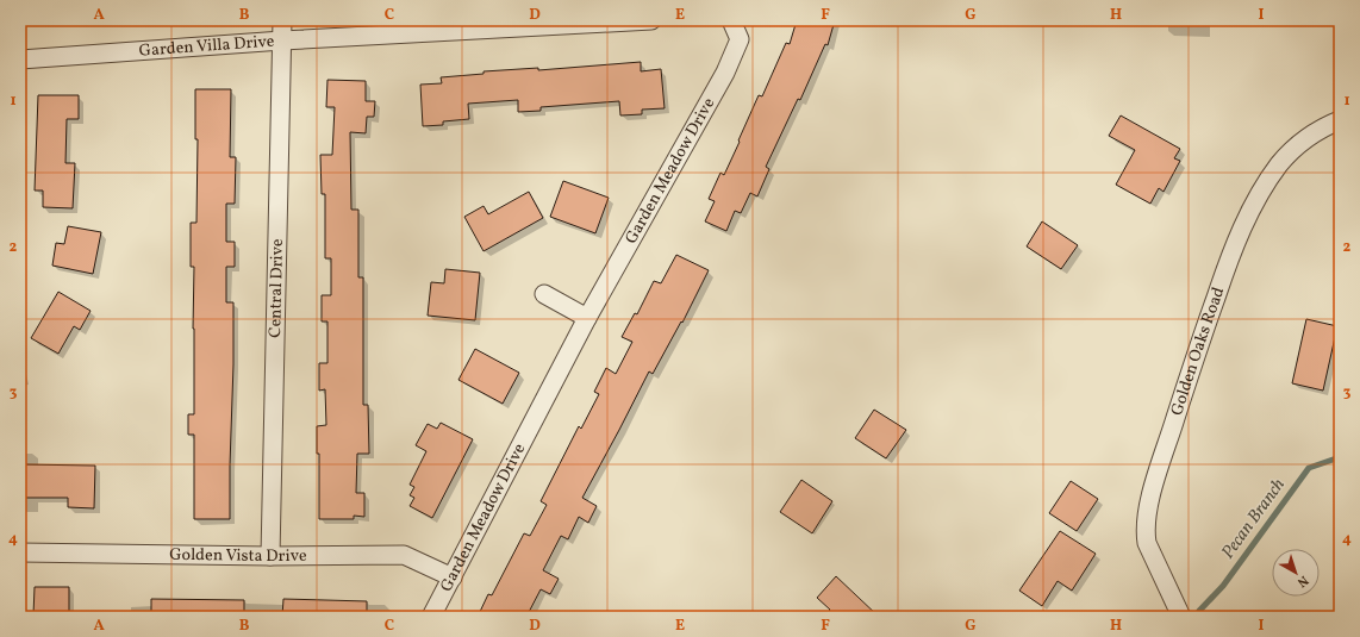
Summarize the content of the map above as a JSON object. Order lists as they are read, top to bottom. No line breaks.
{"streets":{"street":["Garden Villa Drive","Garden Meadow Drive","Central Drive","Golden Oaks Road","Golden Vista Drive"]},"crossings":[["Garden Villa Drive","Central Drive"],["Garden Meadow Drive","Golden Vista Drive"],["Central Drive","Golden Vista Drive"]],"water":["Pecan Branch"],"north":"bottom right","grid":{"columns":["A","B","C","D","E","F","G","H","I"],"rows":["1","2","3","4"]}}
